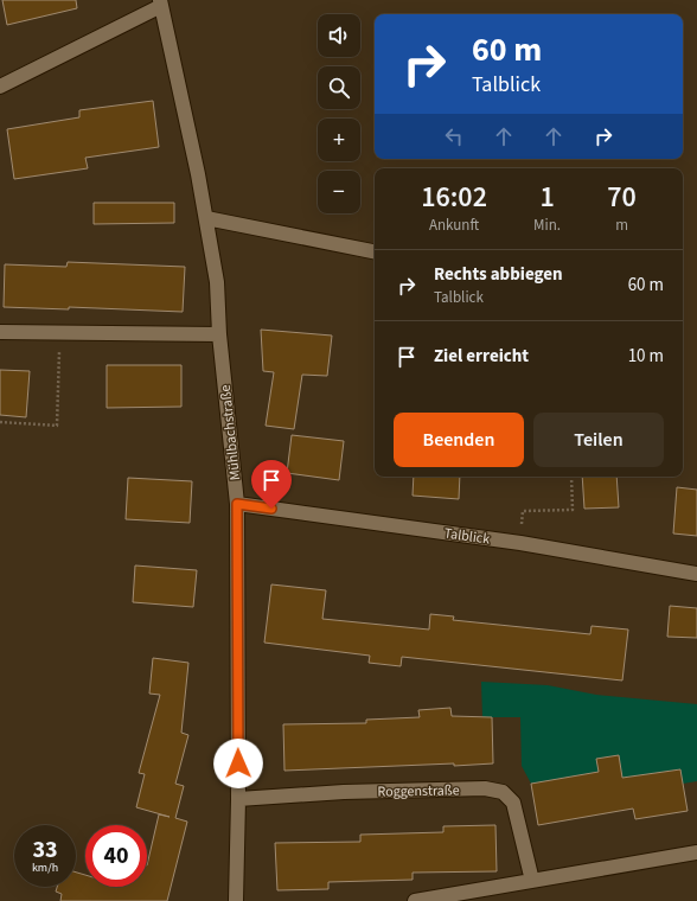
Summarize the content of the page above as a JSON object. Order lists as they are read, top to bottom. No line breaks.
{"streets":{"street":["Mühlbachstraße","Talblick","Roggenstraße"]},"crossings":[["Mühlbachstraße","Talblick"],["Mühlbachstraße","Roggenstraße"]],"page":{"map_buttons":["+","−"],"turn":["60 m","Talblick"],"eta":["16:02","Ankunft","1","Min.","70","m"],"list":[{"name":"Rechts abbiegen","note":"Talblick","value":"60 m"},{"name":"Ziel erreicht","value":"10 m"}],"buttons":["Beenden","Teilen"],"speed":"33 km/h","limit":"40"}}
